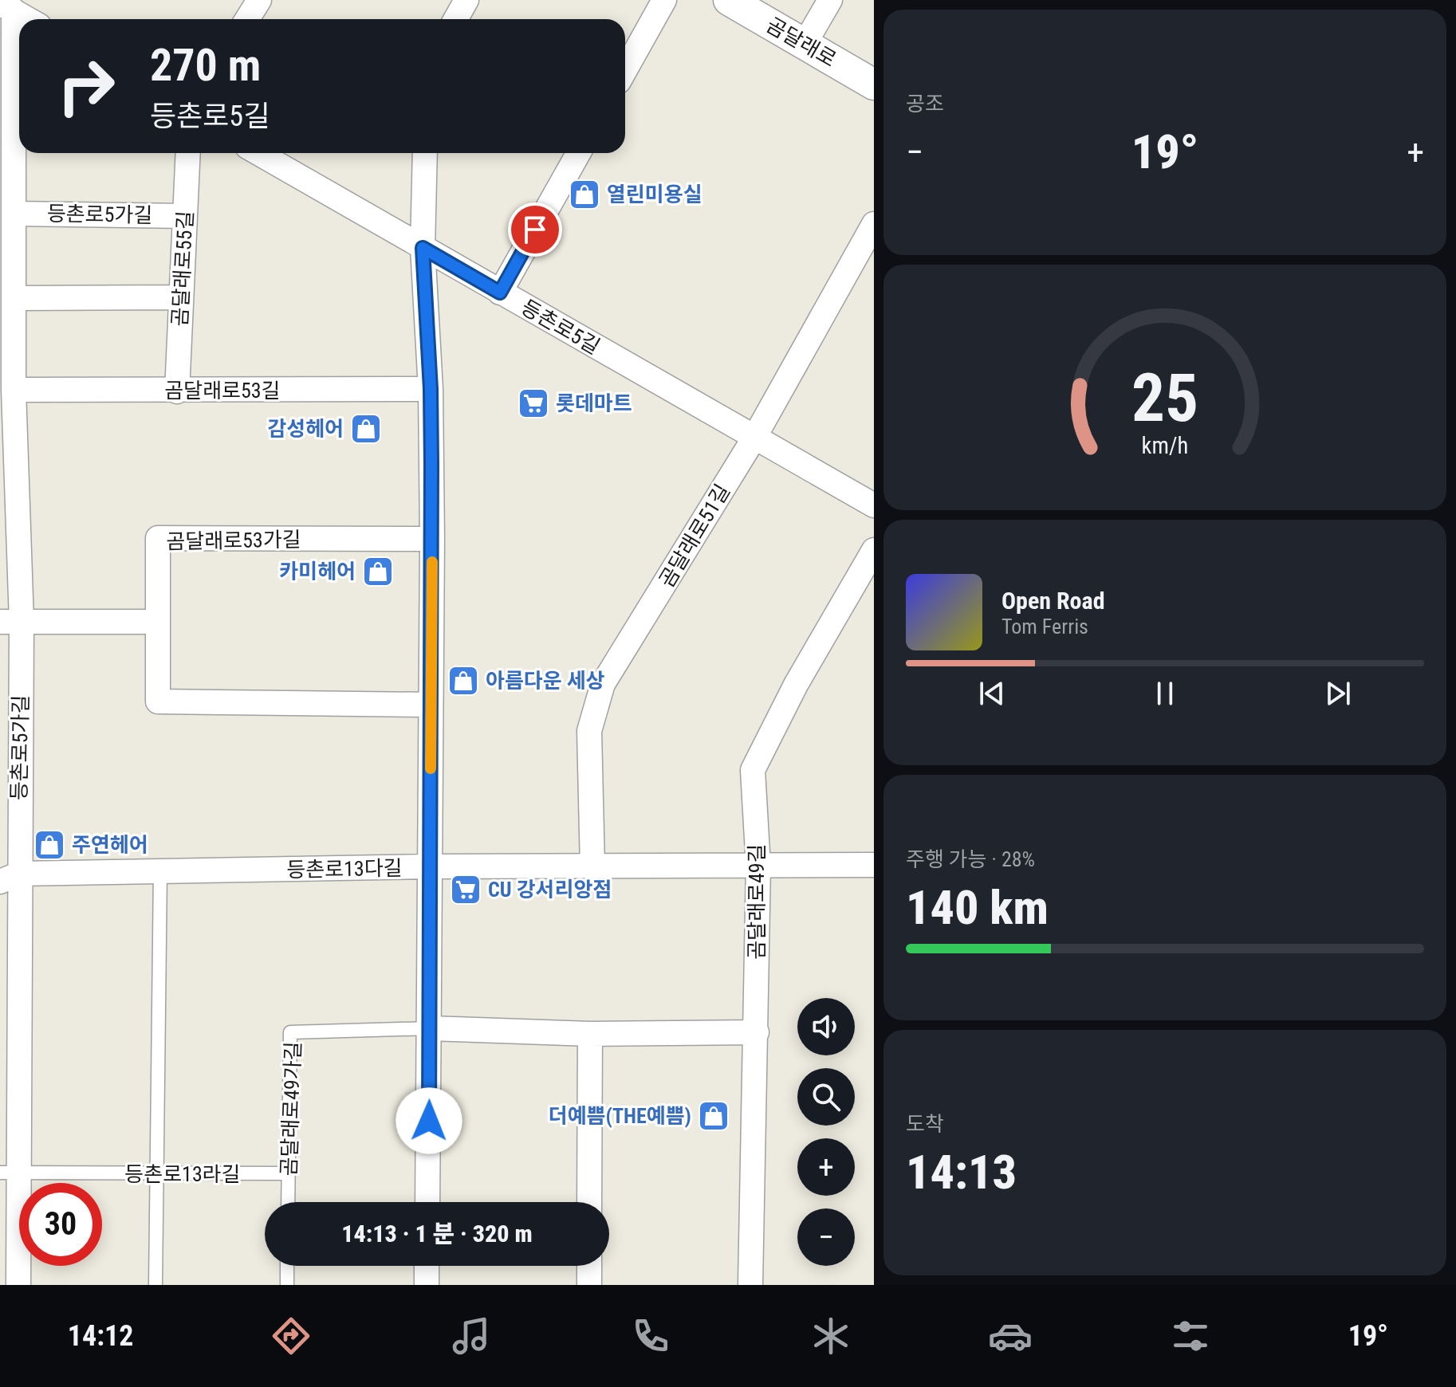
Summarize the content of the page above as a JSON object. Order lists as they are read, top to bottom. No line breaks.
{"streets":{"street":["곰달래로","등촌로5가길","곰달래로55길","등촌로5길","곰달래로53길","곰달래로51길","곰달래로53가길","등촌로13다길","곰달래로49길","곰달래로49가길"],"lane":["등촌로13라길"]},"crossings":[["등촌로5가길","곰달래로55길"],["등촌로5가길","곰달래로53길"],["등촌로5가길","등촌로13다길"],["곰달래로55길","곰달래로53길"],["등촌로5길","곰달래로51길"],["곰달래로51길","등촌로13다길"],["등촌로13다길","곰달래로49길"],["곰달래로49길","곰달래로49가길"],["곰달래로49가길","등촌로13라길"]],"places":{"shop":["열린미용실","감성헤어","카미헤어","아름다운 세상","주연헤어","더예쁨(THE예쁨)"],"supermarket":["롯데마트","CU 강서리앙점"]},"page":{"tile":["공조",["주행 가능 · 28%","140 km"],["도착","14:13"]],"turn":["270 m","등촌로5길"],"heat":["−","19°","+"],"song":["Open Road","Tom Ferris"],"map_buttons":["+","−"],"limit":"30","trip":"14:13 · 1 분 · 320 m","tabs":["14:12","19°"],"gauge":["25","km/h"]}}
